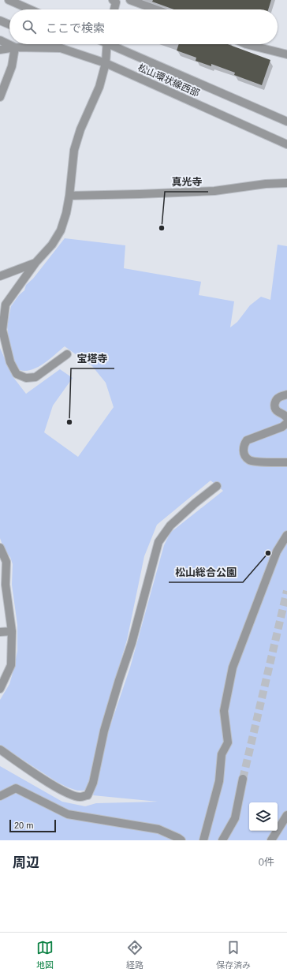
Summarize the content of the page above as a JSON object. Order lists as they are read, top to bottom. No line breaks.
{"streets":{"street":["松山環状線西部"]},"places":["真光寺","宝塔寺","松山総合公園"],"scale_bar":"20 m","page":{"search":"ここで検索","scale":"20 m","heading":["周辺","0件"],"nav":["地図","経路","保存済み"]}}
